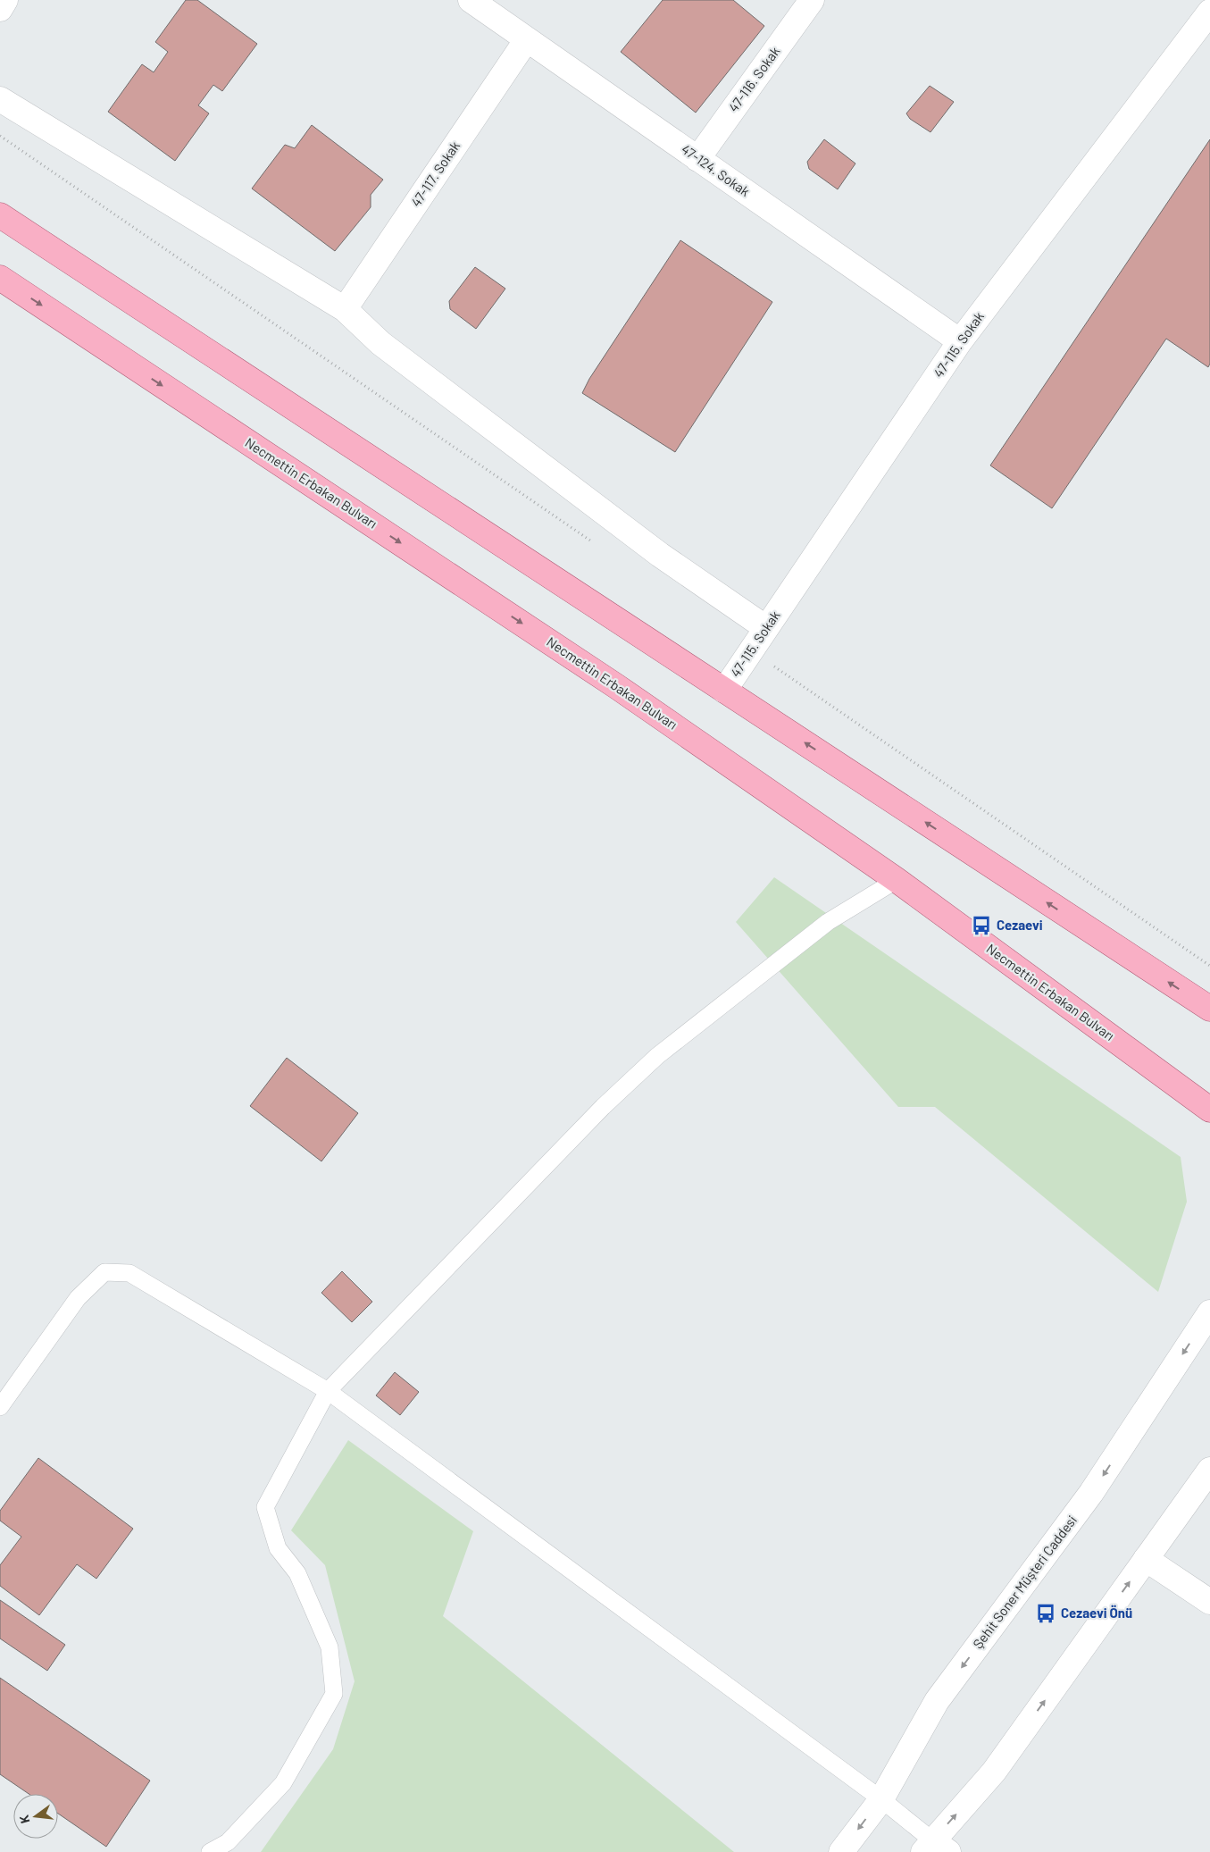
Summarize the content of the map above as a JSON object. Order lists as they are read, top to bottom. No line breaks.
{"streets":{"main road":["Necmettin Erbakan Bulvarı"],"street":["47-116. Sokak","47-124. Sokak","47-117. Sokak","47-115. Sokak","Şehit Soner Müşteri Caddesi"]},"crossings":[["47-116. Sokak","47-124. Sokak"],["47-124. Sokak","47-117. Sokak"],["47-124. Sokak","47-115. Sokak"]],"places":{"bus stop":["Cezaevi","Cezaevi Önü"]},"north":"left"}
